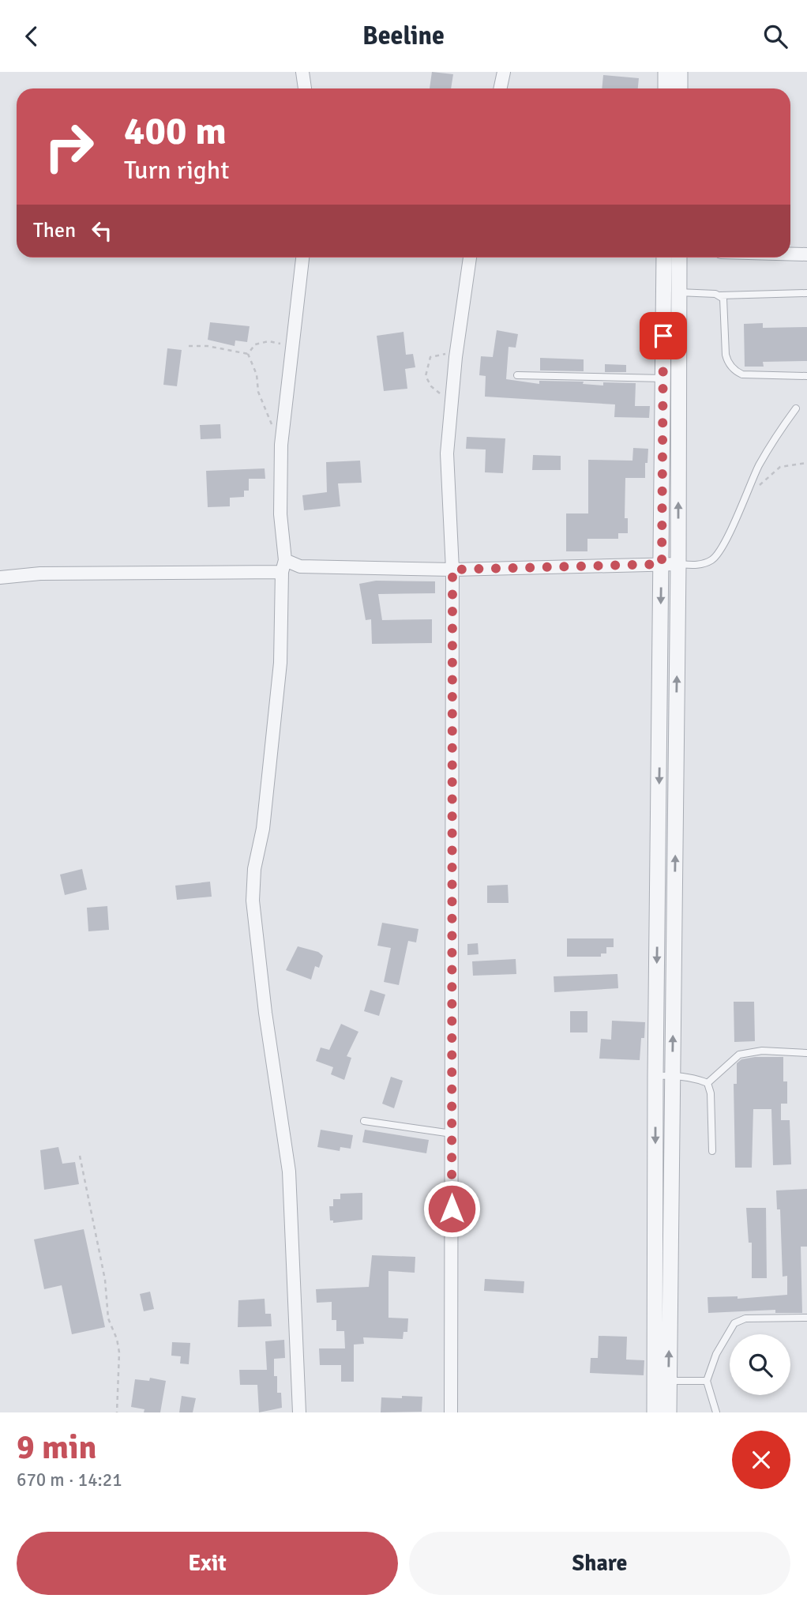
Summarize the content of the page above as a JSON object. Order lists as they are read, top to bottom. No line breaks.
{"page":{"header":"Beeline","turn":["400 m","Turn right"],"then":"Then","heading":["9 min","670 m · 14:21"],"buttons":["Exit","Share"]}}
